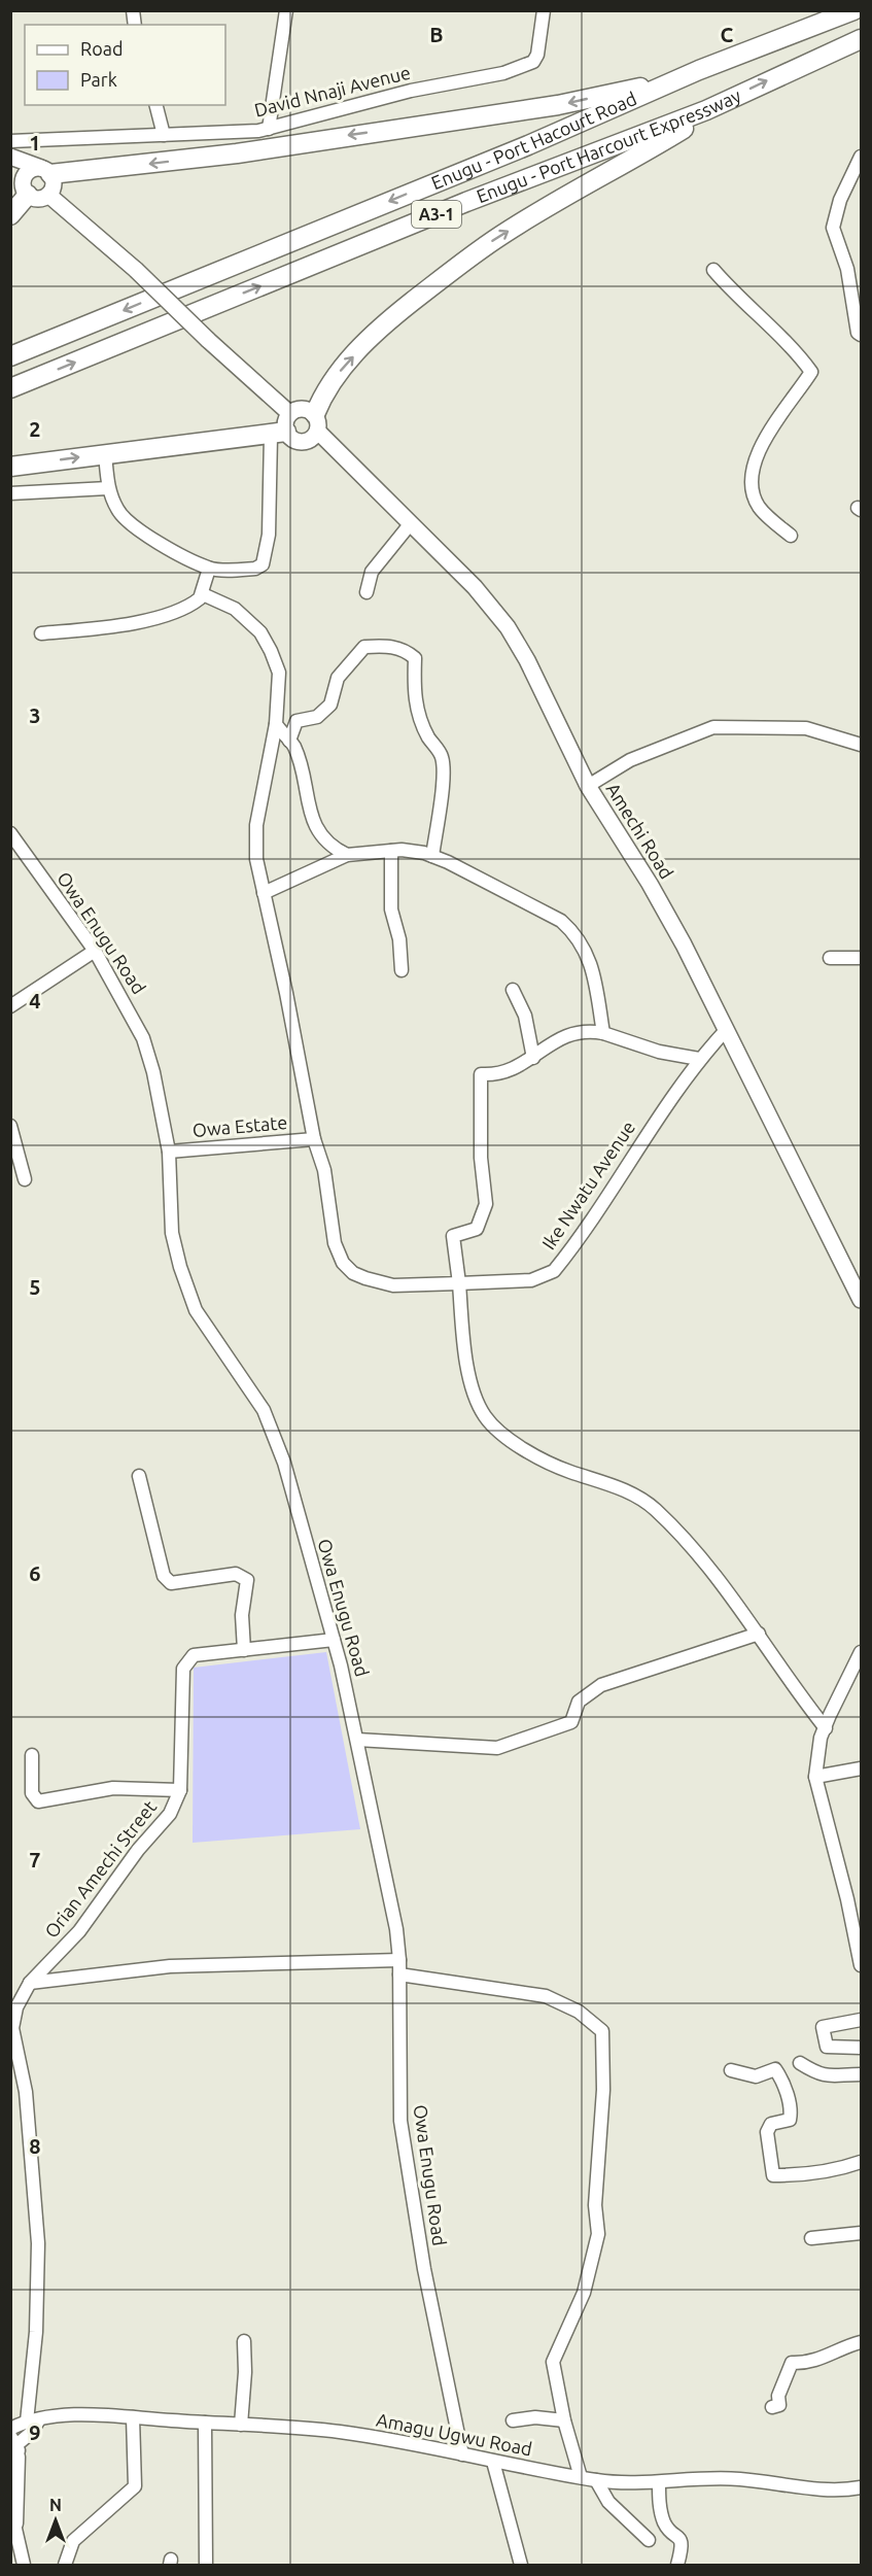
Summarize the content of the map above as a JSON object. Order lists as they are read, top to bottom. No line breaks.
{"streets":{"highway":["Enugu - Port Hacourt Road","Enugu - Port Harcourt Expressway","A3-1"],"main road":["Amechi Road"],"street":["David Nnaji Avenue","Owa Enugu Road","Owa Estate","Ike Nwatu Avenue","Orian Amechi Street","Amagu Ugwu Road"]},"crossings":[["Amechi Road","Ike Nwatu Avenue"],["Owa Enugu Road","Owa Estate"],["Owa Enugu Road","Orian Amechi Street"],["Owa Enugu Road","Amagu Ugwu Road"],["Owa Estate","Ike Nwatu Avenue"],["Orian Amechi Street","Amagu Ugwu Road"]],"legend":["Road","Park"],"north":"top","grid":{"columns":["B","C"],"rows":["1","2","3","4","5","6","7","8","9"]}}
